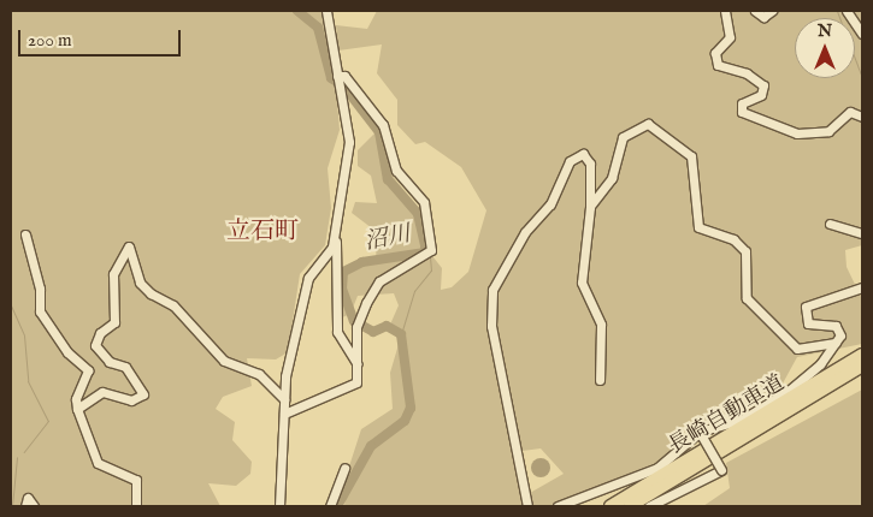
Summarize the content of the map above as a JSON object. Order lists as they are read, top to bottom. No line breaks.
{"streets":{"highway":["長崎自動車道"]},"districts":["立石町"],"water":["沼川"],"scale_bar":"200 m","north":"top"}
